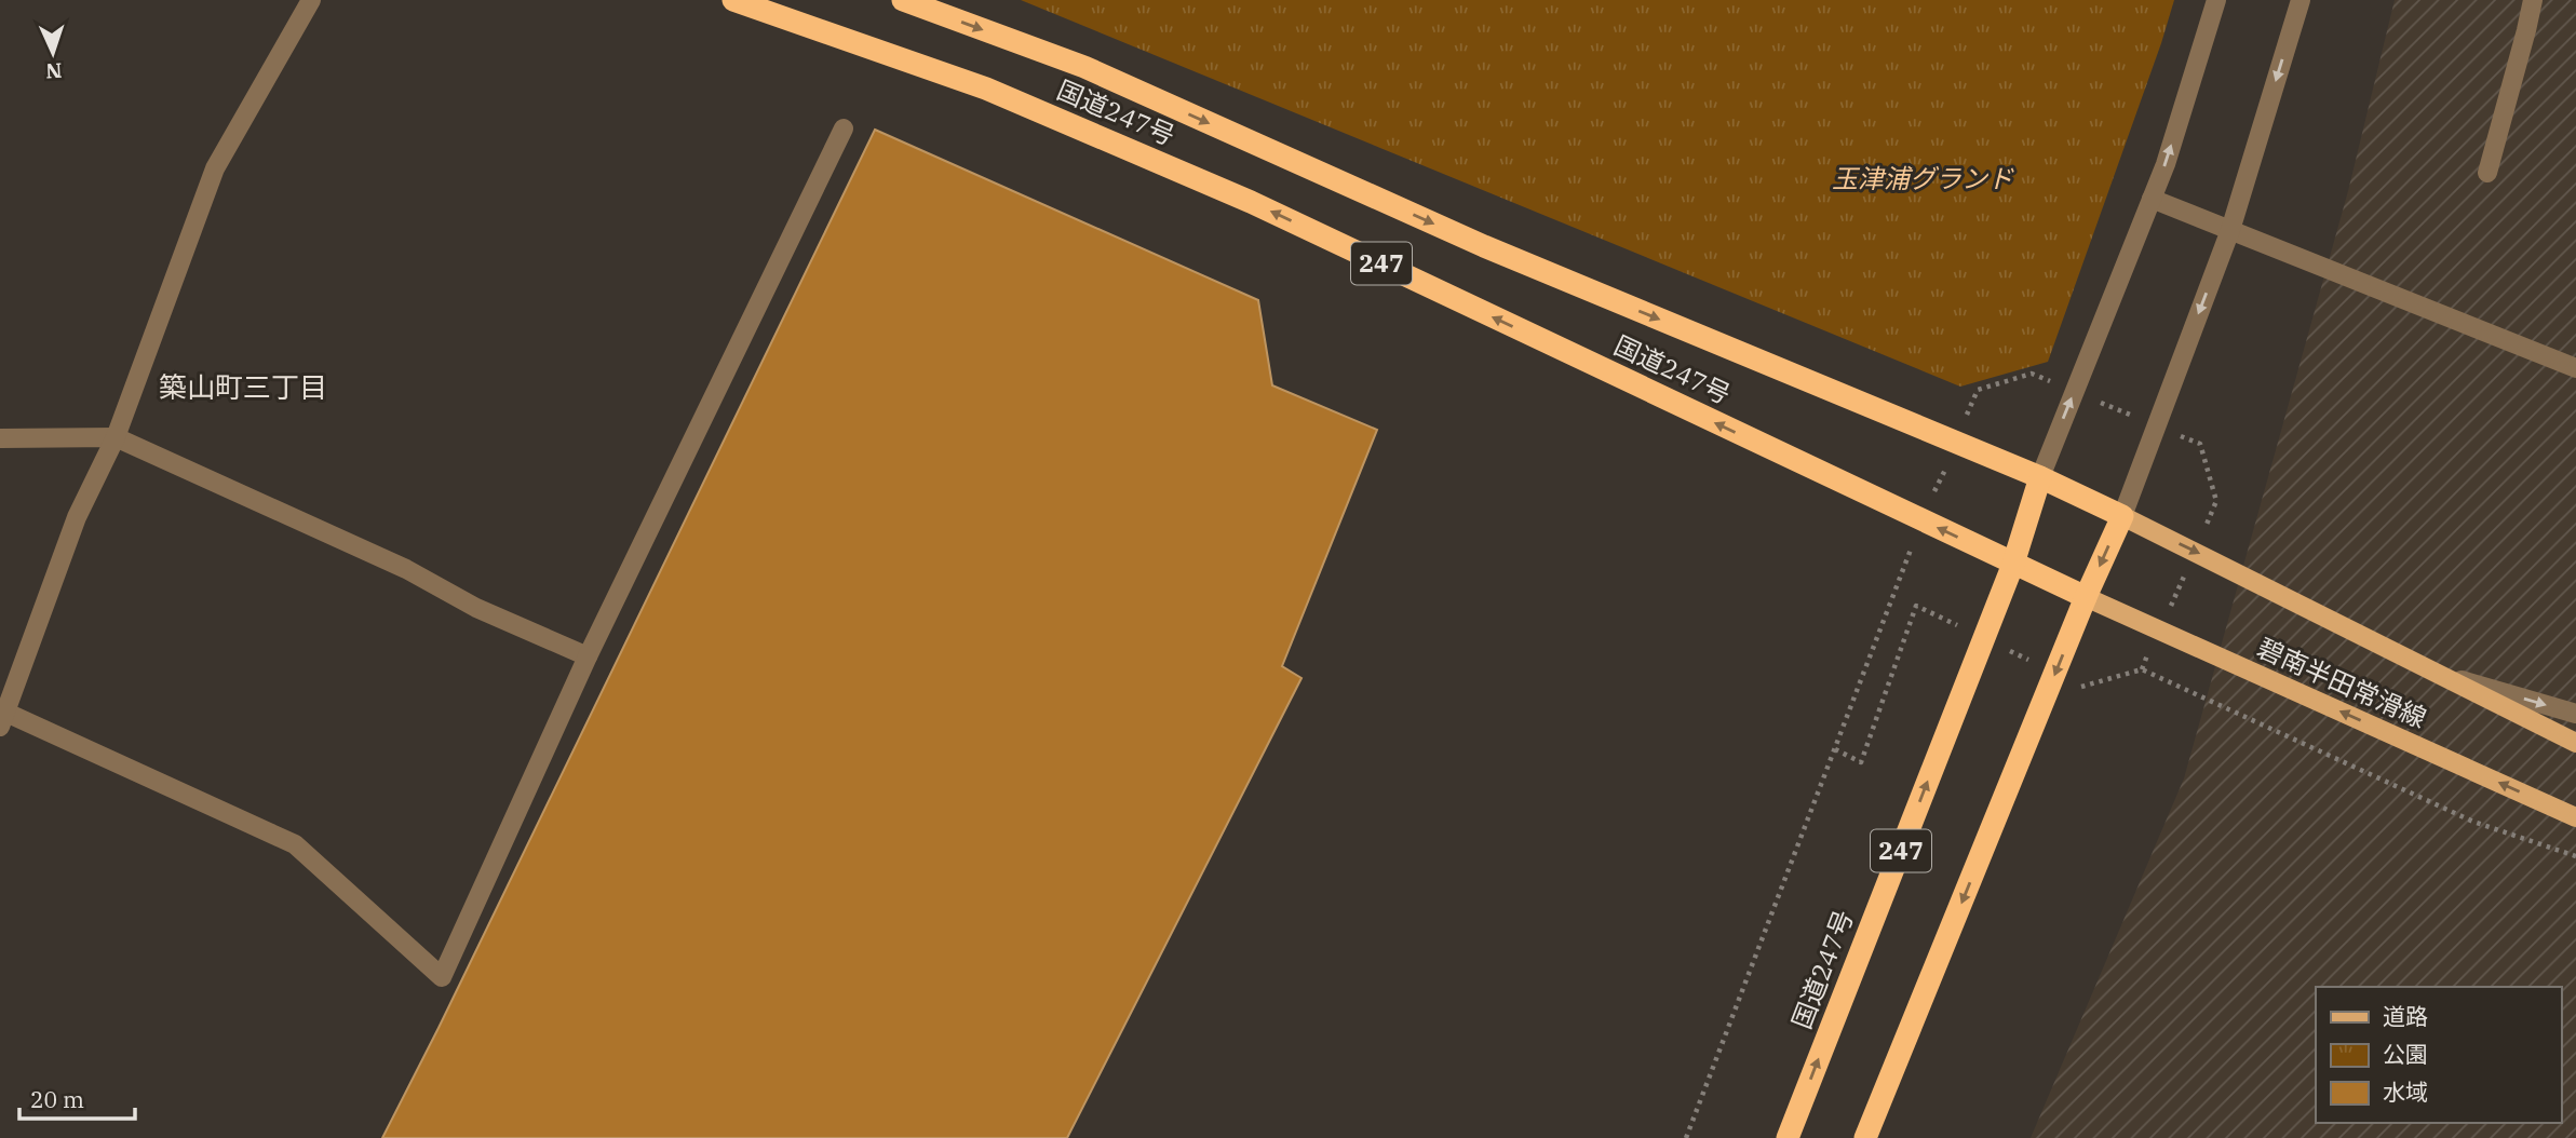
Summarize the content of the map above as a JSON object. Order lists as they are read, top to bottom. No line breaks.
{"streets":{"highway":["国道247号","247"],"main road":["碧南半田常滑線"]},"crossings":[["国道247号","247"],["国道247号","碧南半田常滑線"],["247","碧南半田常滑線"]],"districts":["築山町三丁目"],"parks":["玉津浦グランド"],"legend":["道路","公園","水域"],"scale_bar":"20 m","north":"bottom"}
